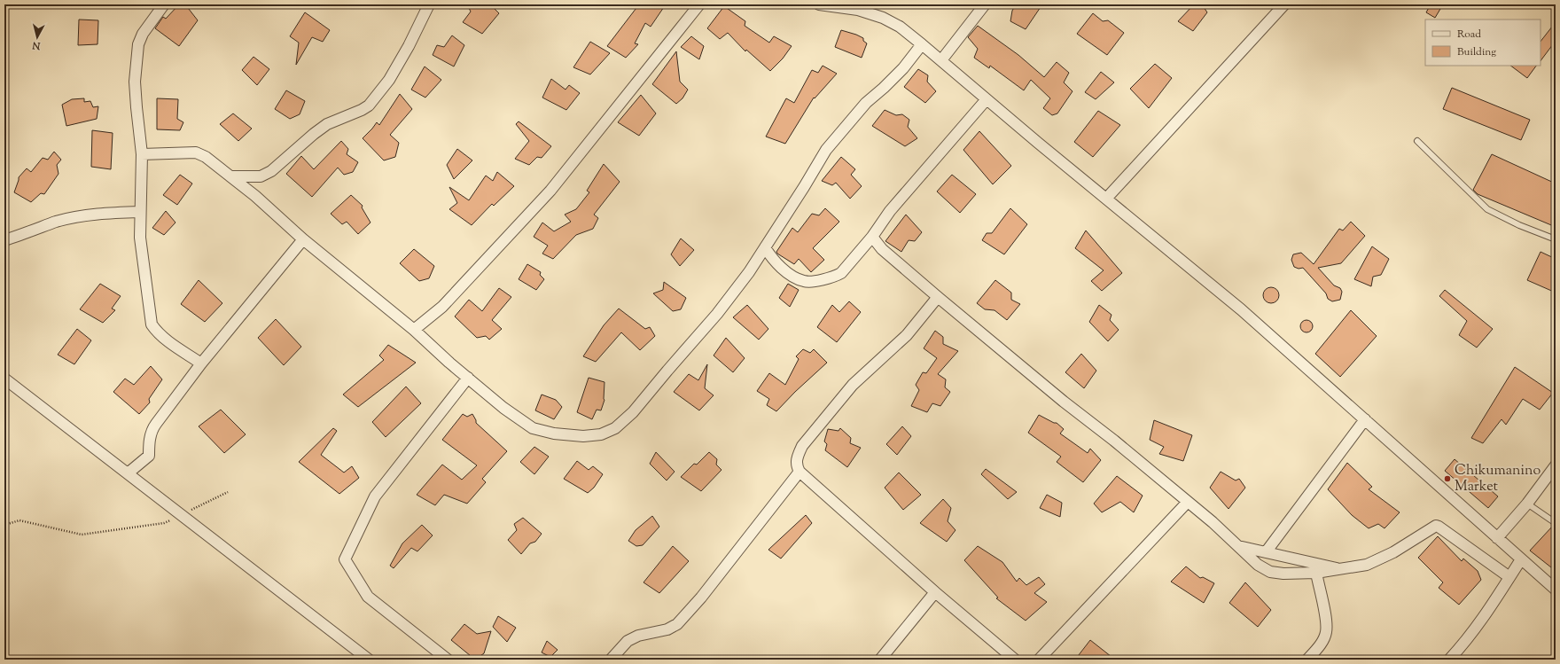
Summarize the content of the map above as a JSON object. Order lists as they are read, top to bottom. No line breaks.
{"places":["Chikumanino Market"],"legend":["Road","Building"],"north":"bottom"}
